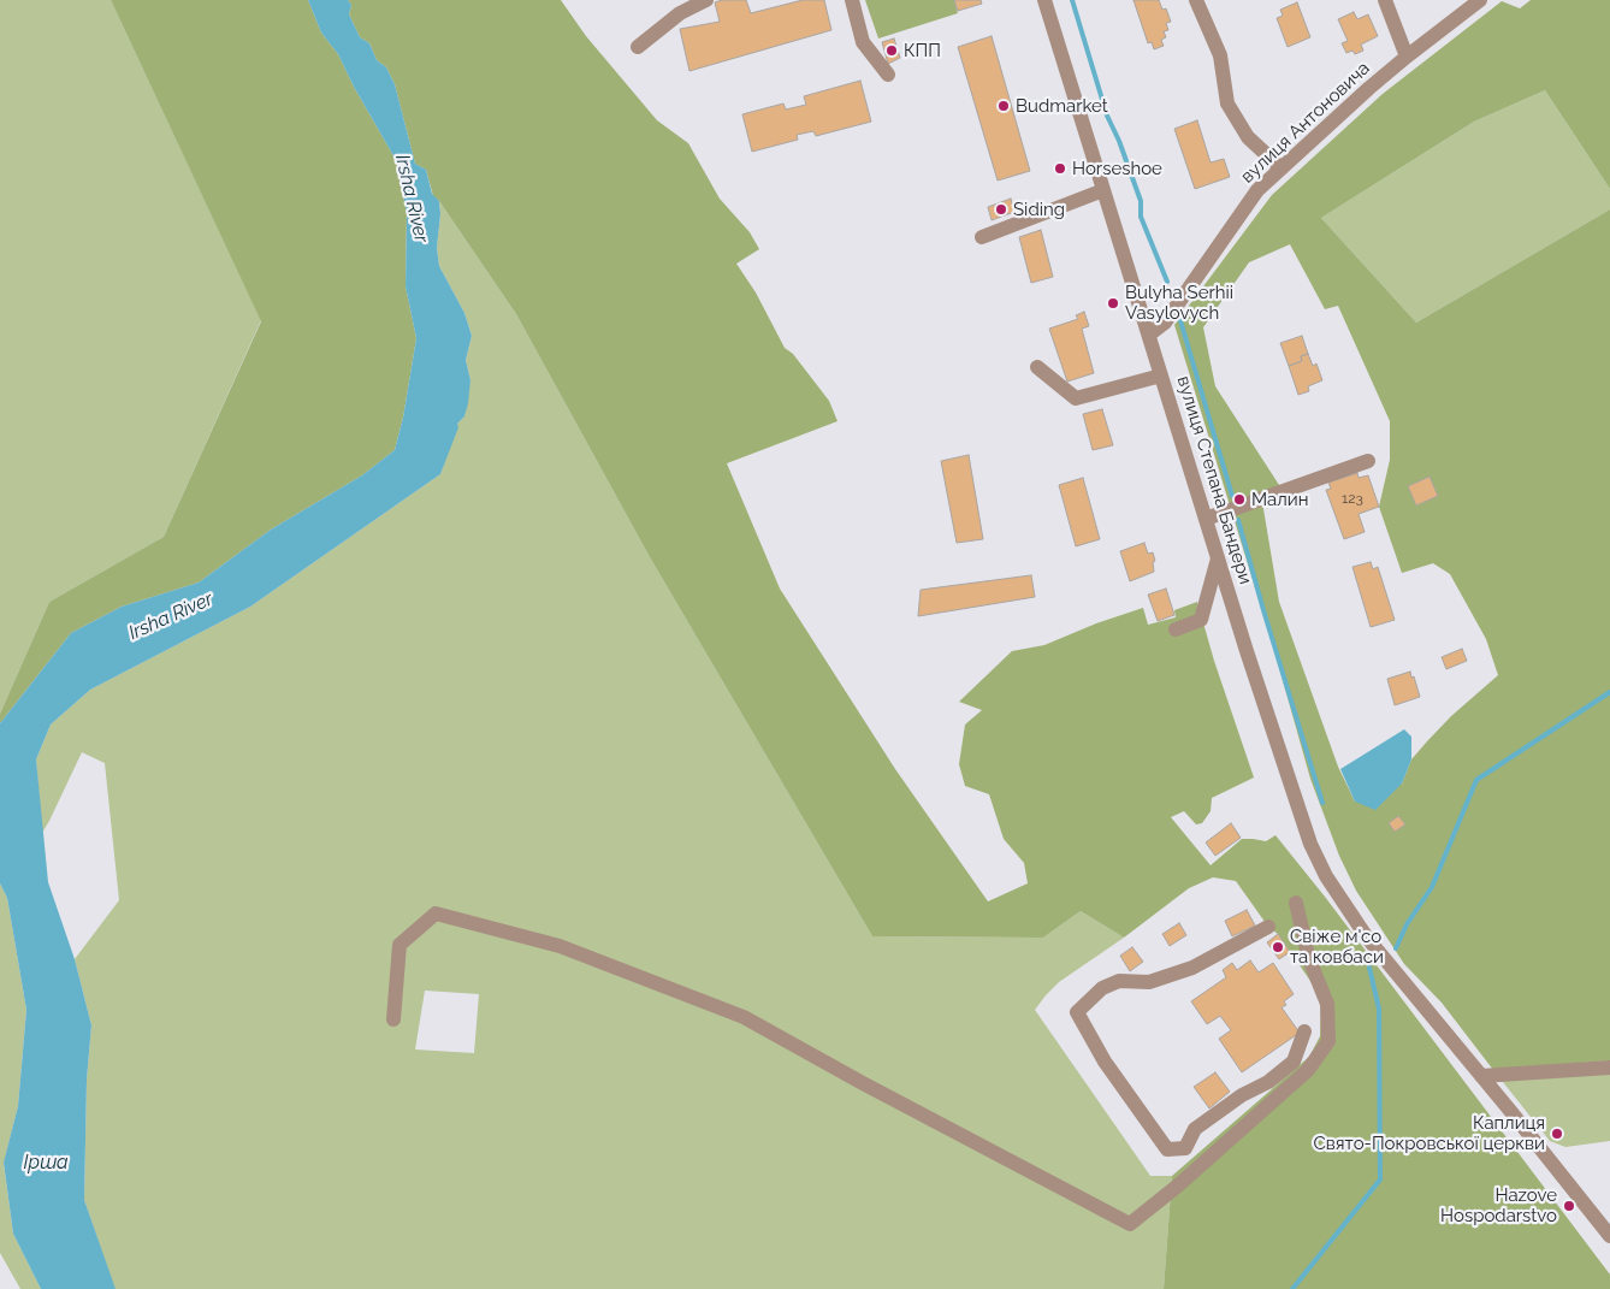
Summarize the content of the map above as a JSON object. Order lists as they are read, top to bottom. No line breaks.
{"streets":{"street":["вулиця Антоновича","вулиця Степана Бандери"]},"crossings":[["вулиця Антоновича","вулиця Степана Бандери"]],"water":["Irsha River","Ірша"],"places":["КПП","Budmarket","Horseshoe","Siding","Bulyha Serhii Vasylovych","Малин","Свіже м'со та ковбаси","Каплиця Свято-Покровської церкви","Hazove Hospodarstvo"],"house_numbers":["123"]}
